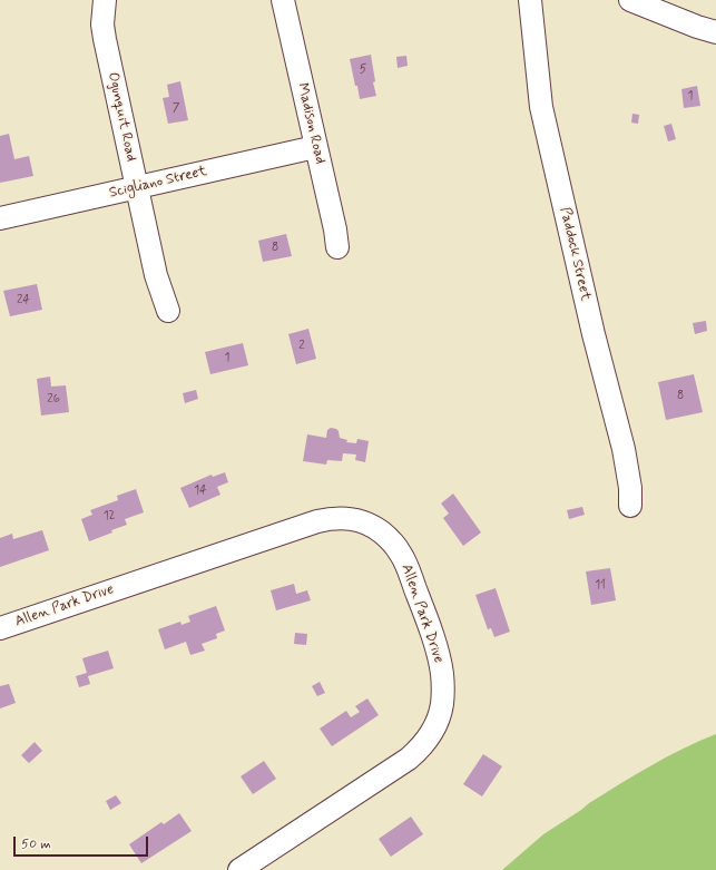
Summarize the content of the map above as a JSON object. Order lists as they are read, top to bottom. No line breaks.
{"streets":{"street":["Ogunquit Road","Madison Road","Scigliano Street","Paddock Street","Allen Park Drive"]},"crossings":[["Ogunquit Road","Scigliano Street"],["Madison Road","Scigliano Street"]],"house_numbers":["5","1","7","8","24","2","1","8","26","14","12","11"],"scale_bar":"50 m"}
